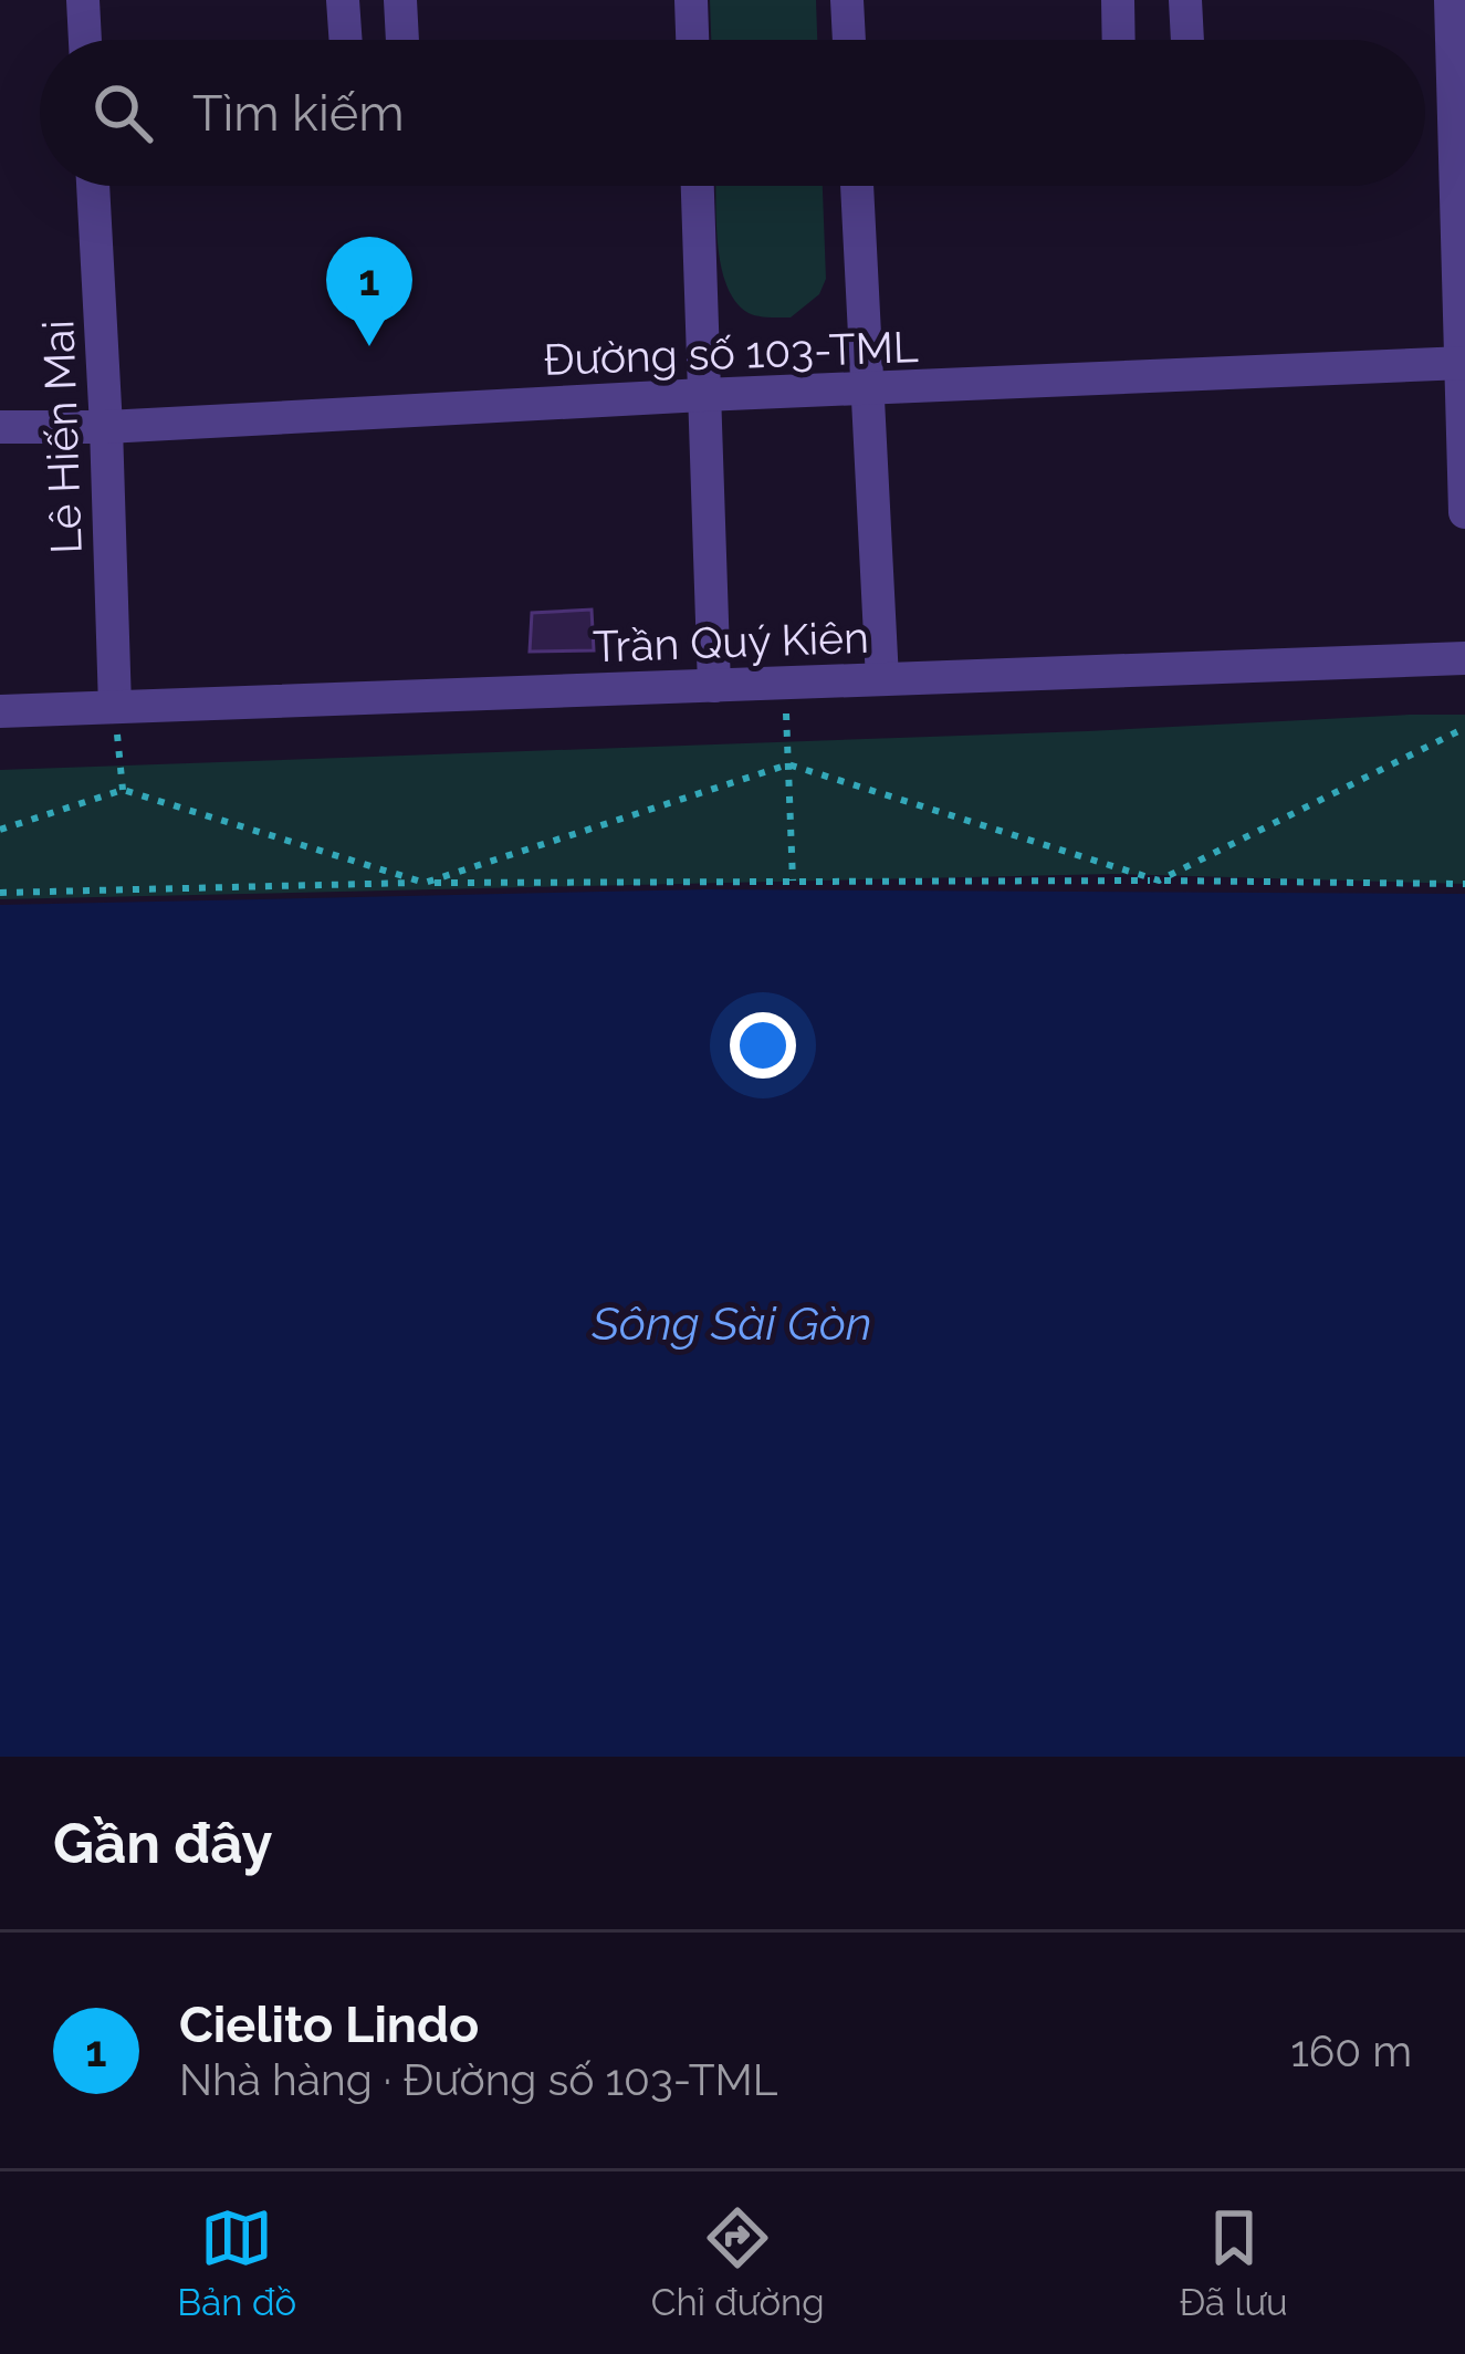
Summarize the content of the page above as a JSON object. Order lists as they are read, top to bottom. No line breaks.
{"streets":{"street":["Đường số 103-TML","Lê Hiến Mai","Trần Quý Kiên"]},"crossings":[["Đường số 103-TML","Lê Hiến Mai"],["Lê Hiến Mai","Trần Quý Kiên"]],"water":["Sông Sài Gòn"],"page":{"search":"Tìm kiếm","pins":"1","heading":"Gần đây","list":[{"mark":"1","name":"Cielito Lindo","note":"Nhà hàng · Đường số 103-TML","value":"160 m"}],"nav":["Bản đồ","Chỉ đường","Đã lưu"]}}
